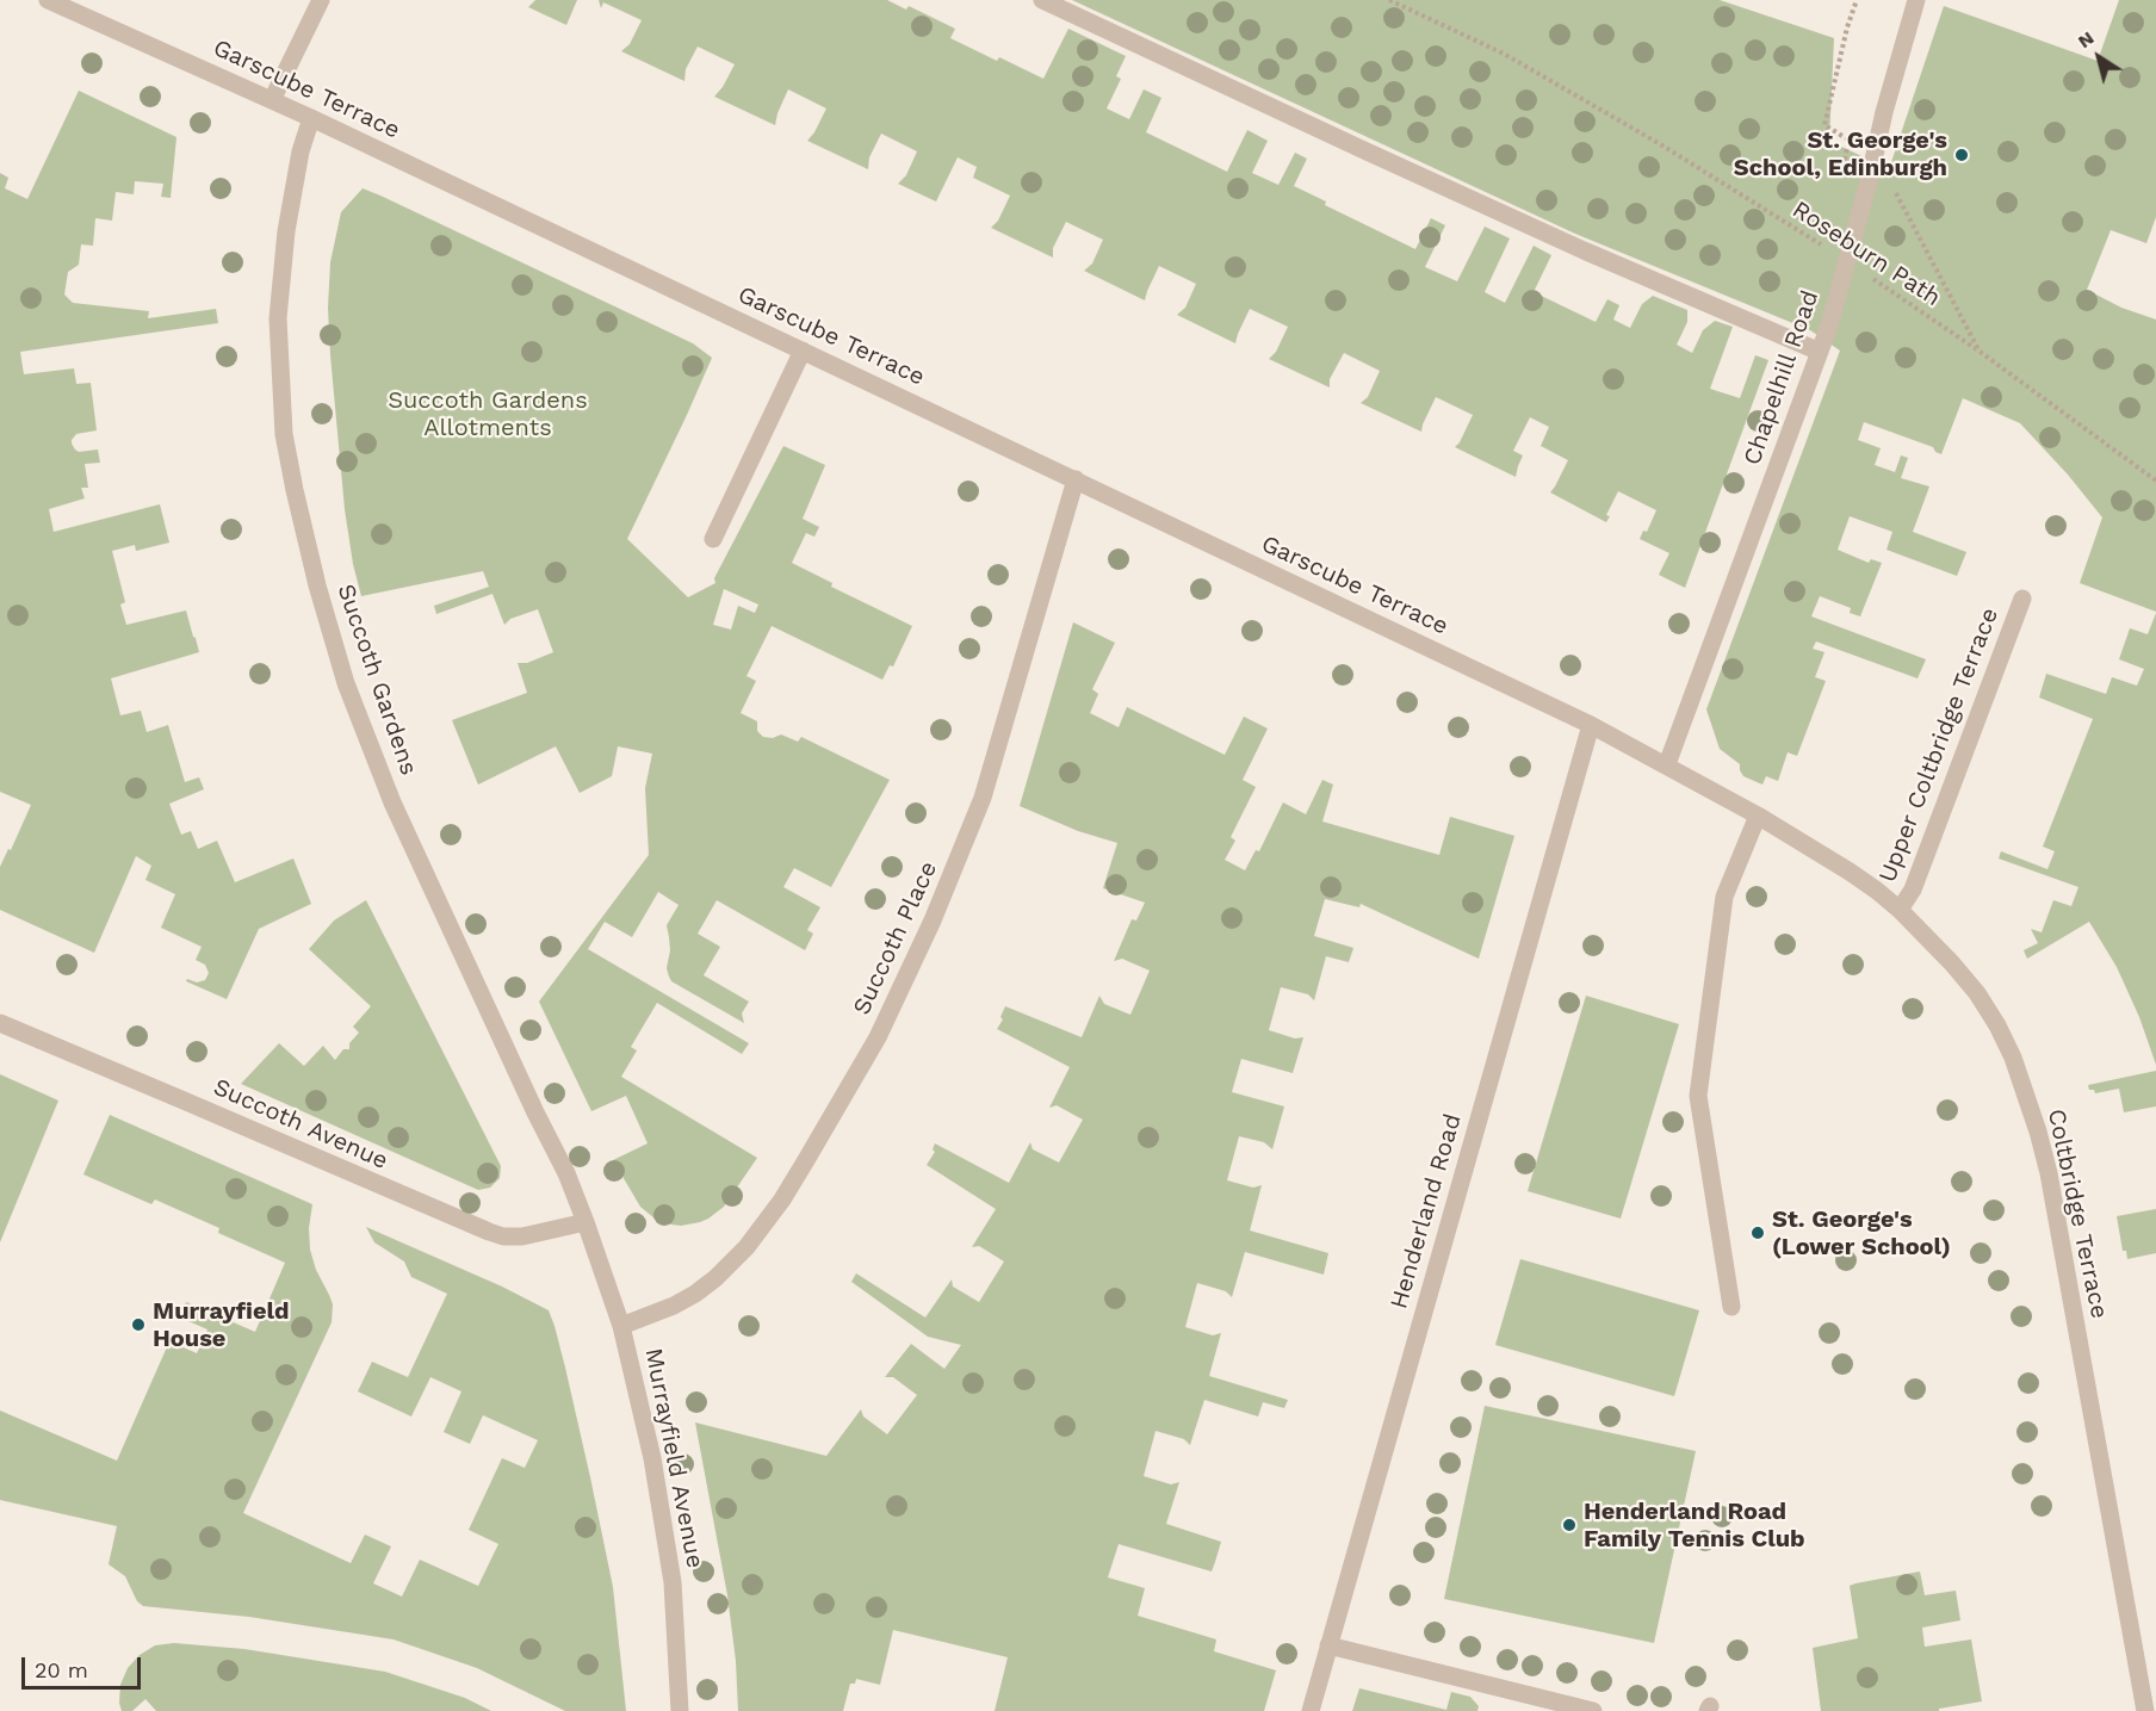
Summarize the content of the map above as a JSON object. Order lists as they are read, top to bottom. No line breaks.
{"streets":{"street":["Garscube Terrace","Chapelhill Road","Succoth Gardens","Upper Coltbridge Terrace","Succoth Place","Succoth Avenue","Henderland Road","Coltbridge Terrace","Murrayfield Avenue"],"path":["Roseburn Path"]},"crossings":[["Garscube Terrace","Succoth Gardens"],["Garscube Terrace","Succoth Place"],["Garscube Terrace","Henderland Road"],["Garscube Terrace","Coltbridge Terrace"],["Chapelhill Road","Coltbridge Terrace"],["Succoth Gardens","Succoth Avenue"],["Succoth Gardens","Murrayfield Avenue"],["Upper Coltbridge Terrace","Coltbridge Terrace"],["Succoth Place","Murrayfield Avenue"],["Succoth Avenue","Murrayfield Avenue"],["Henderland Road","Coltbridge Terrace"]],"parks":["Succoth Gardens Allotments"],"places":["St. George's School, Edinburgh","St. George's (Lower School)","Murrayfield House","Henderland Road Family Tennis Club"],"scale_bar":"20 m","north":"top left"}
